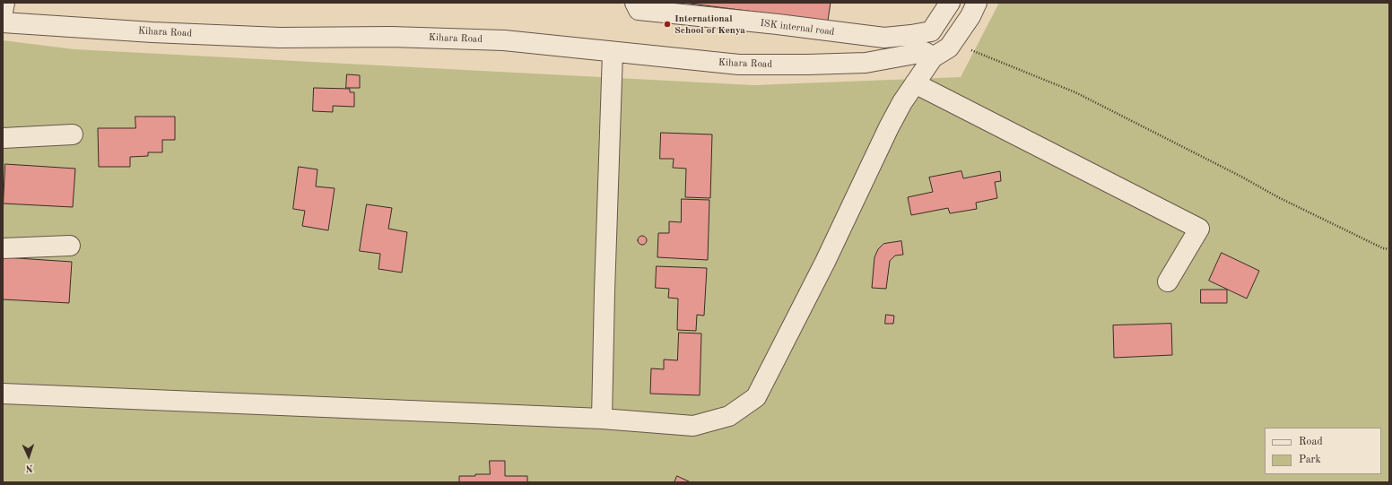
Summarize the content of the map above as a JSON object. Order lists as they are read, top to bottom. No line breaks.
{"streets":{"street":["ISK internal road","Kihara Road"]},"places":["International School of Kenya"],"legend":["Road","Park"],"north":"bottom"}
